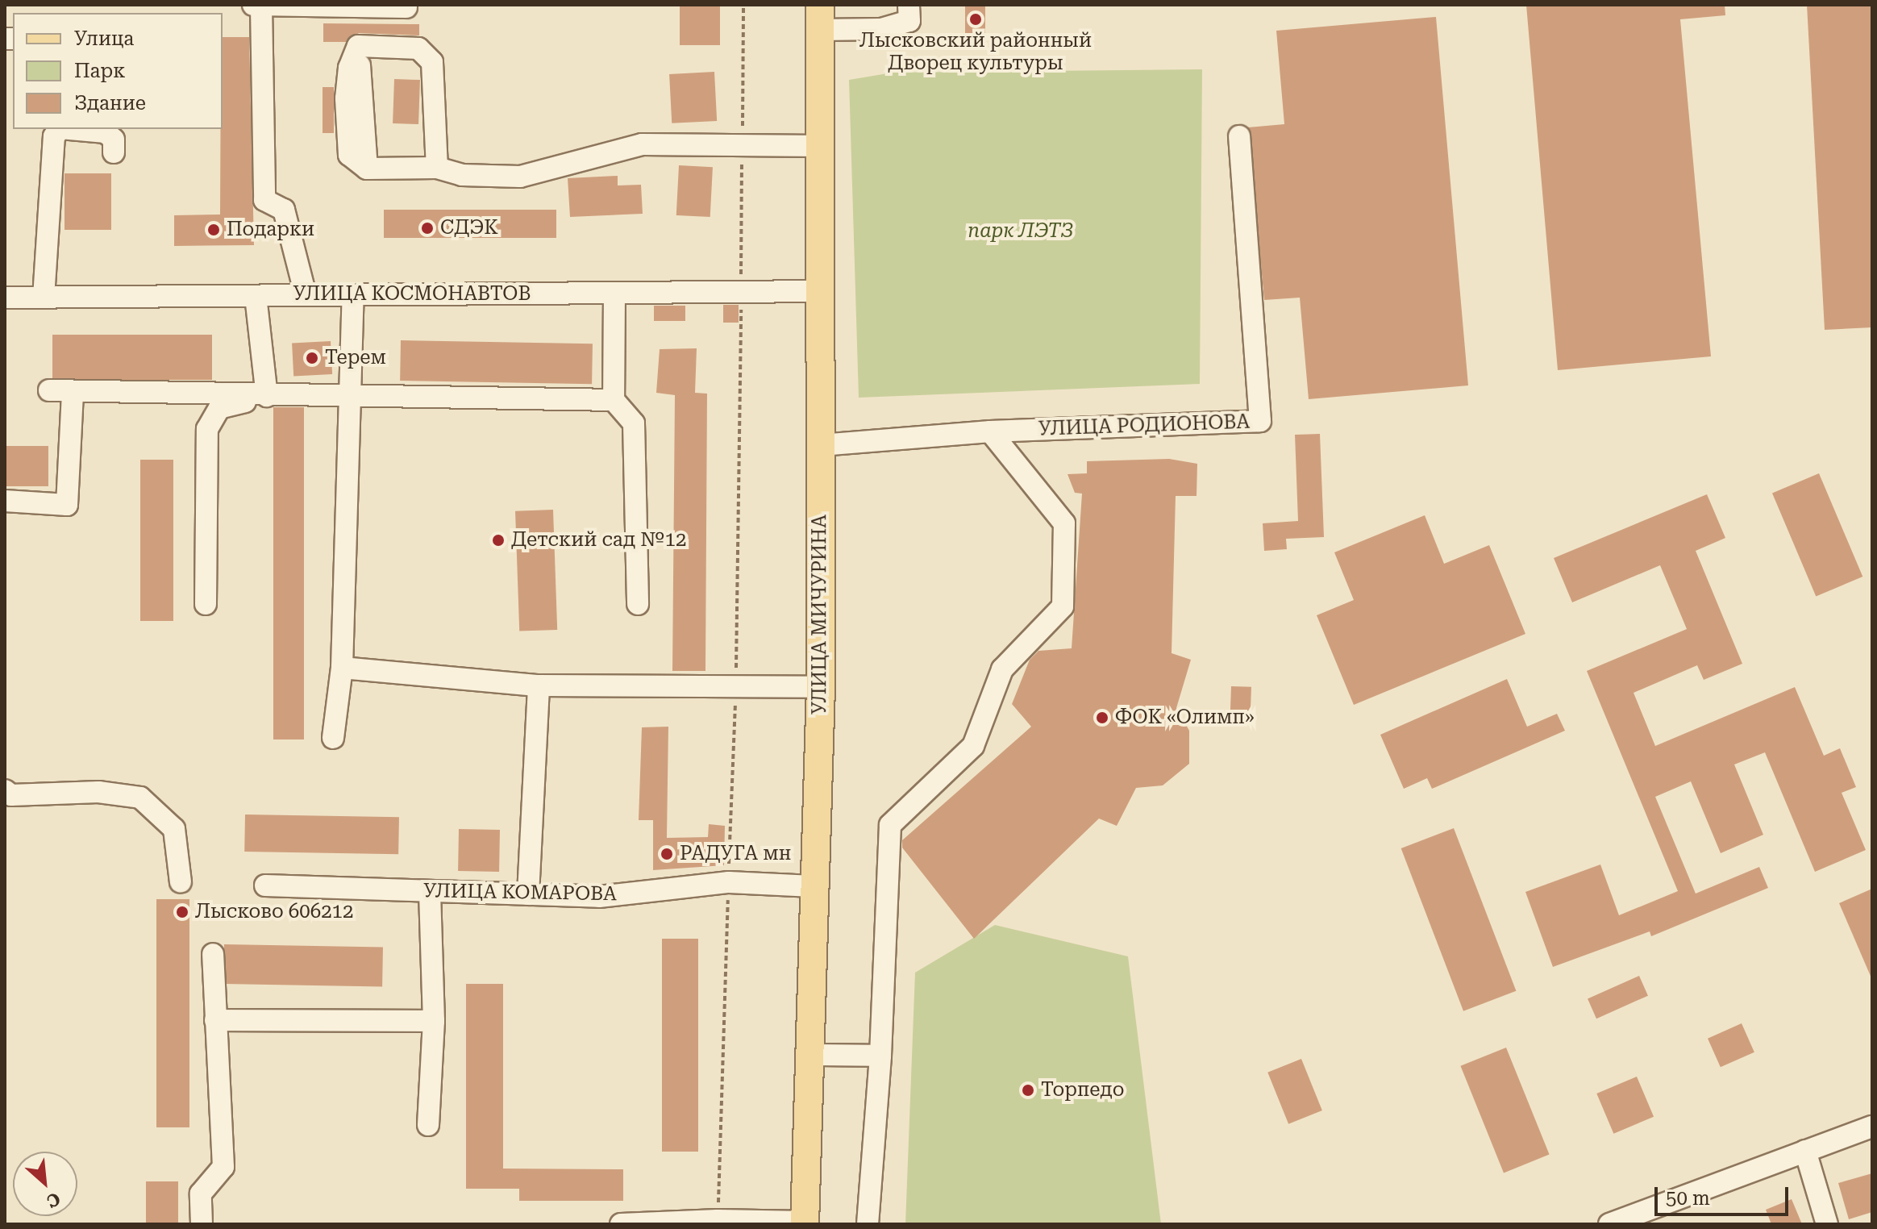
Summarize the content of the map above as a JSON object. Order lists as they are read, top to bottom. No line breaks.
{"streets":{"main road":["УЛИЦА МИЧУРИНА"],"street":["УЛИЦА КОСМОНАВТОВ","УЛИЦА РОДИОНОВА","УЛИЦА КОМАРОВА"]},"crossings":[["УЛИЦА КОСМОНАВТОВ","УЛИЦА МИЧУРИНА"],["УЛИЦА РОДИОНОВА","УЛИЦА МИЧУРИНА"],["УЛИЦА МИЧУРИНА","УЛИЦА КОМАРОВА"]],"parks":["парк ЛЭТЗ"],"places":["Лысковский районный Дворец культуры","СДЭК","Подарки","Терем","Детский сад №12","ФОК «Олимп»","РАДУГА мн","Лысково 606212","Торпедо"],"legend":["Улица","Парк","Здание"],"scale_bar":"50 m","north":"bottom right"}
